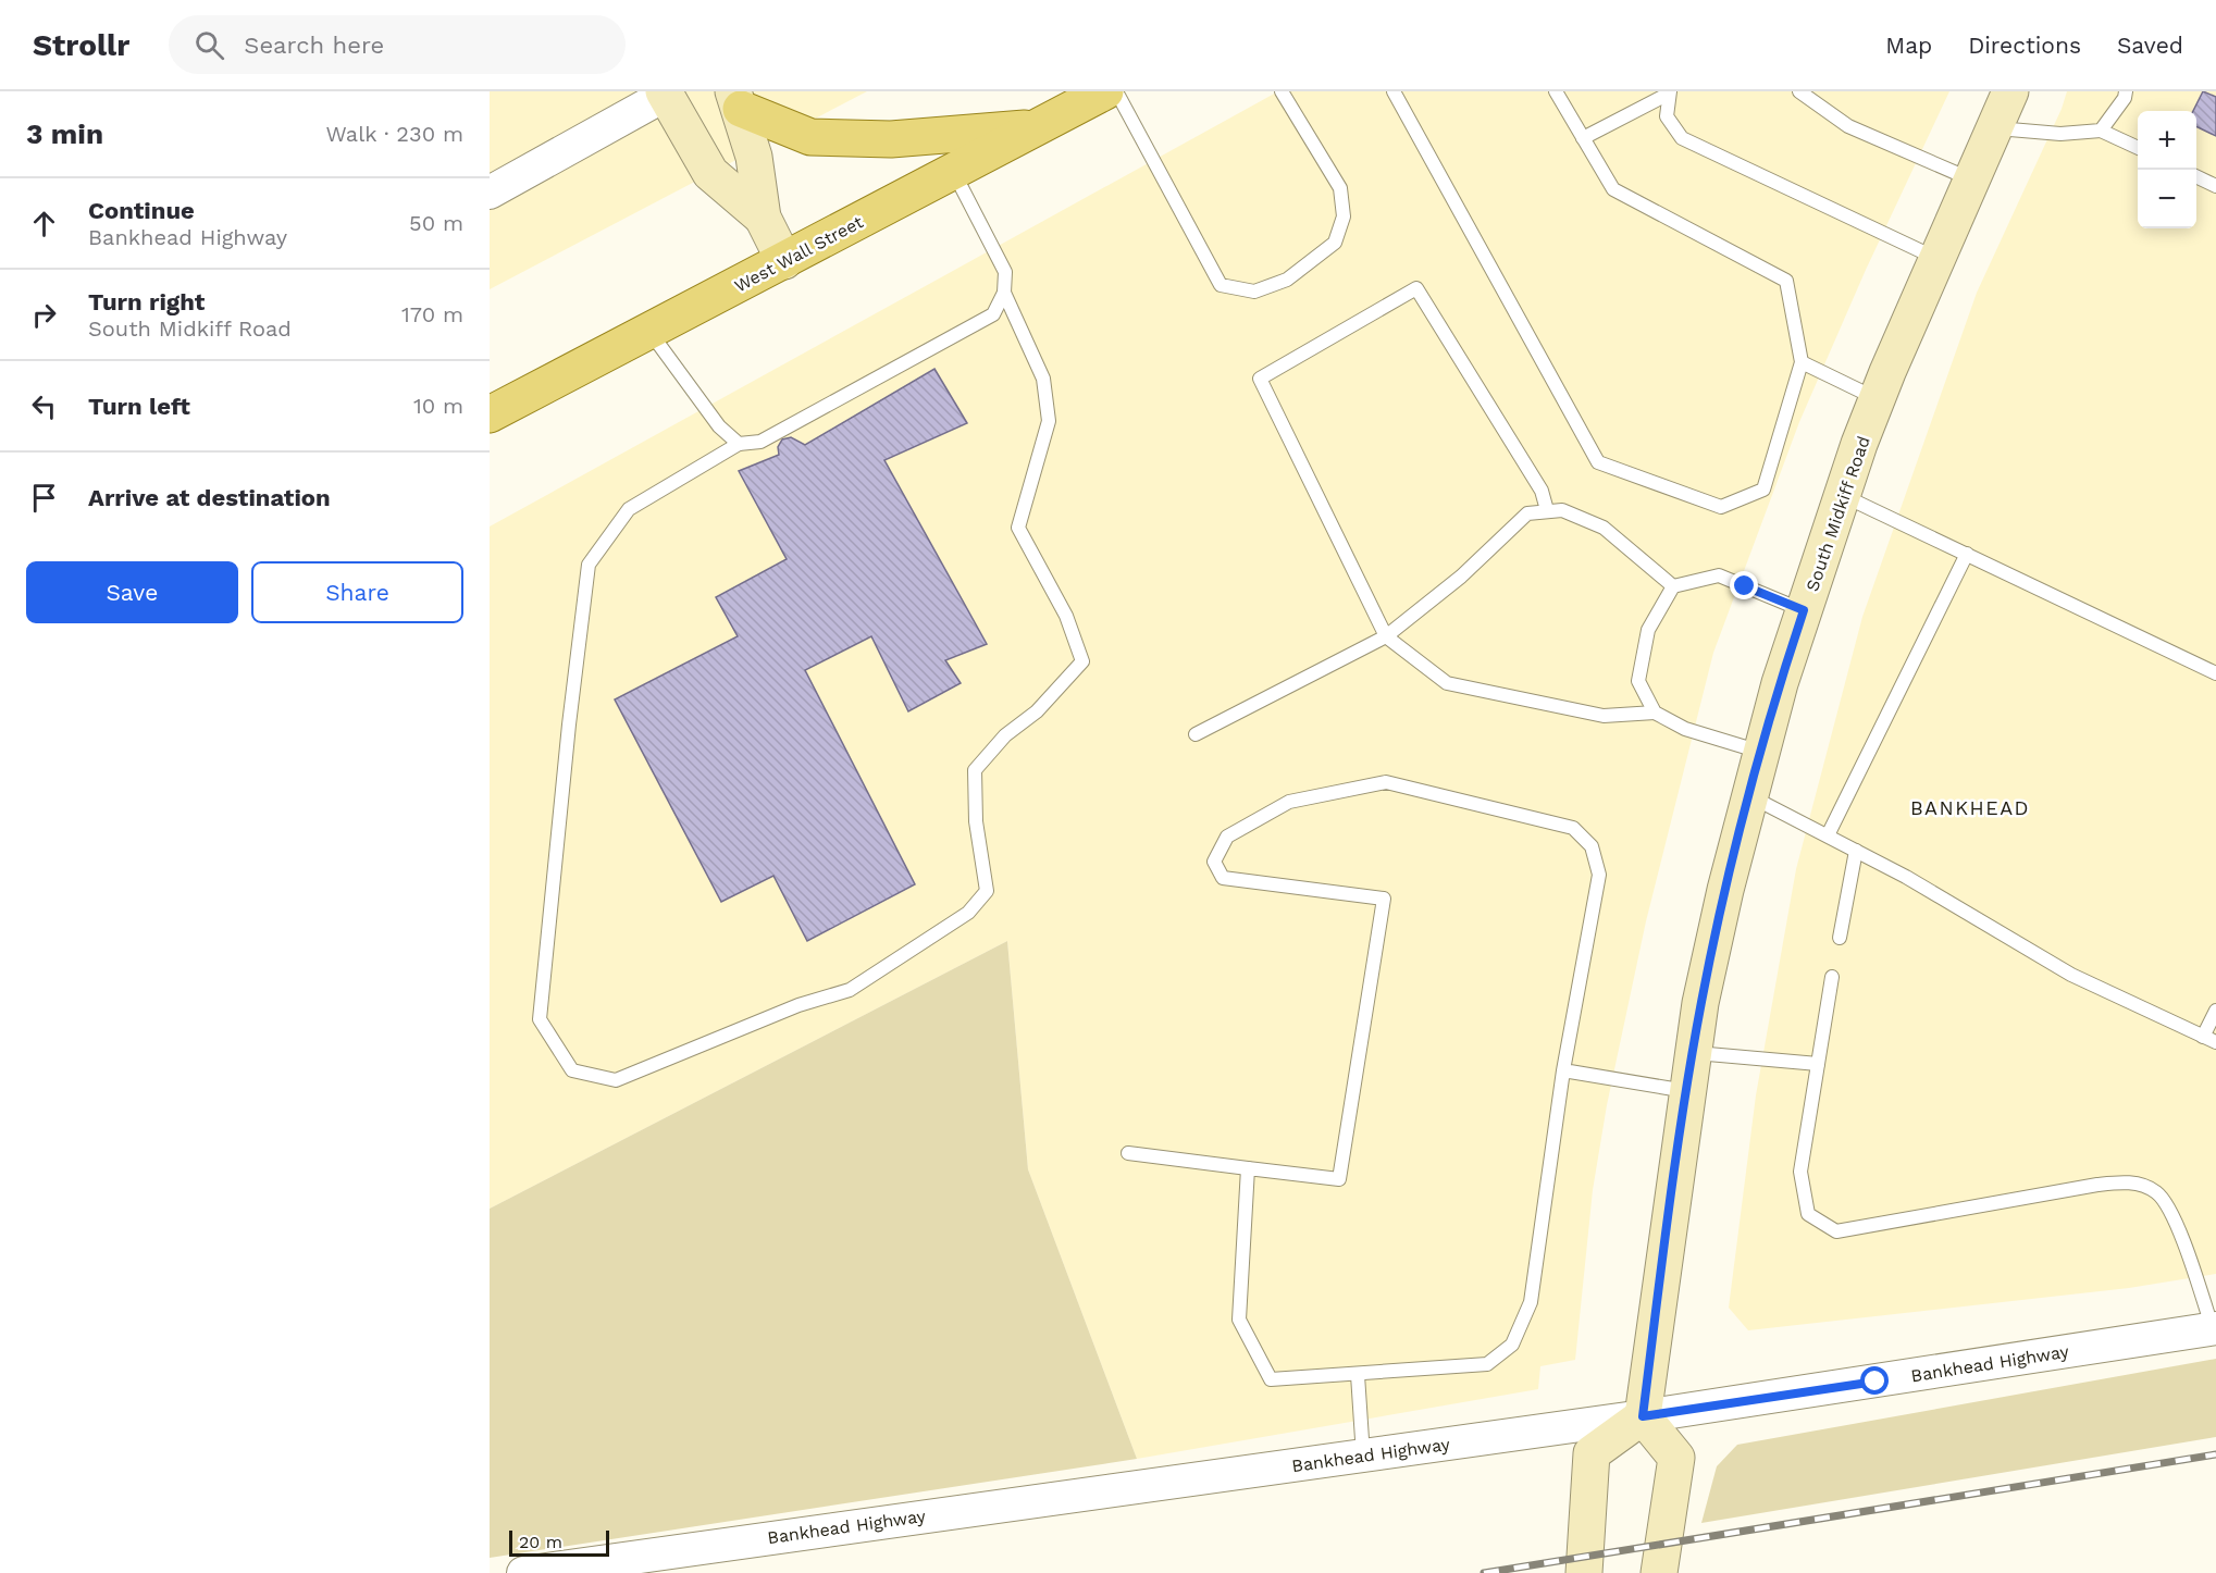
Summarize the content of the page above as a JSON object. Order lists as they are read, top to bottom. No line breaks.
{"streets":{"main road":["West Wall Street","South Midkiff Road"],"street":["Bankhead Highway"]},"crossings":[["South Midkiff Road","Bankhead Highway"]],"districts":["BANKHEAD"],"scale_bar":"20 m","page":{"header":"Strollr","search":"Search here","nav":["Map","Directions","Saved"],"heading":["3 min","Walk · 230 m"],"map_buttons":["+","−"],"list":[["Continue","Bankhead Highway","50 m"],["Turn right","South Midkiff Road","170 m"],["Turn left","10 m"],"Arrive at destination"],"buttons":["Save","Share"],"scale":"20 m"}}
